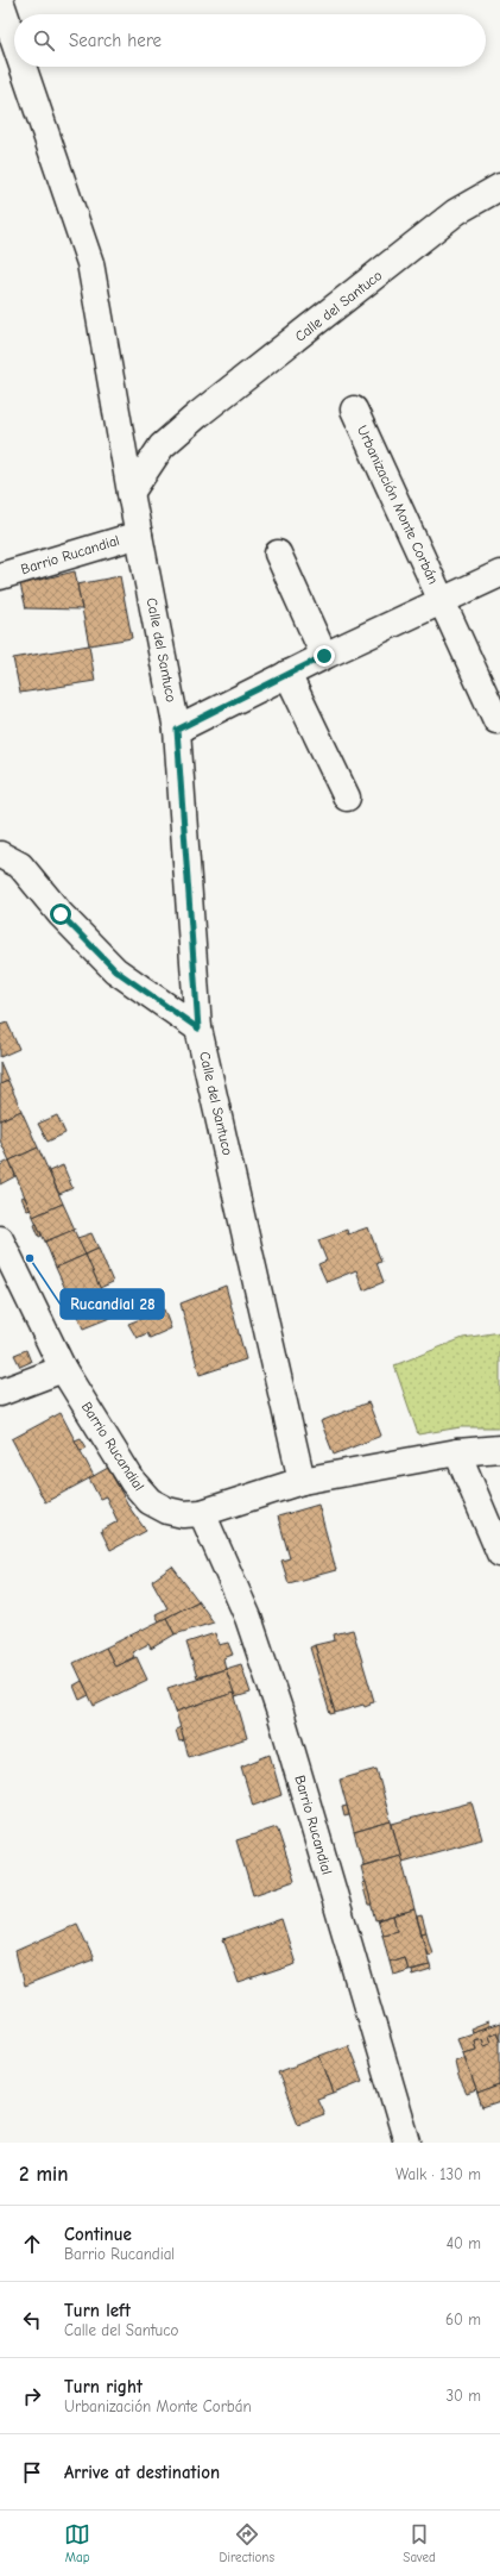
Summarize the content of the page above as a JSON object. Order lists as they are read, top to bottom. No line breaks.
{"streets":{"street":["Calle del Santuco","Urbanización Monte Corbán","Barrio Rucandial"]},"crossings":[["Calle del Santuco","Urbanización Monte Corbán"],["Calle del Santuco","Barrio Rucandial"]],"places":["Rucandial 28"],"page":{"search":"Search here","heading":["2 min","Walk · 130 m"],"list":[["Continue","Barrio Rucandial","40 m"],["Turn left","Calle del Santuco","60 m"],["Turn right","Urbanización Monte Corbán","30 m"],"Arrive at destination"],"nav":["Map","Directions","Saved"]}}
